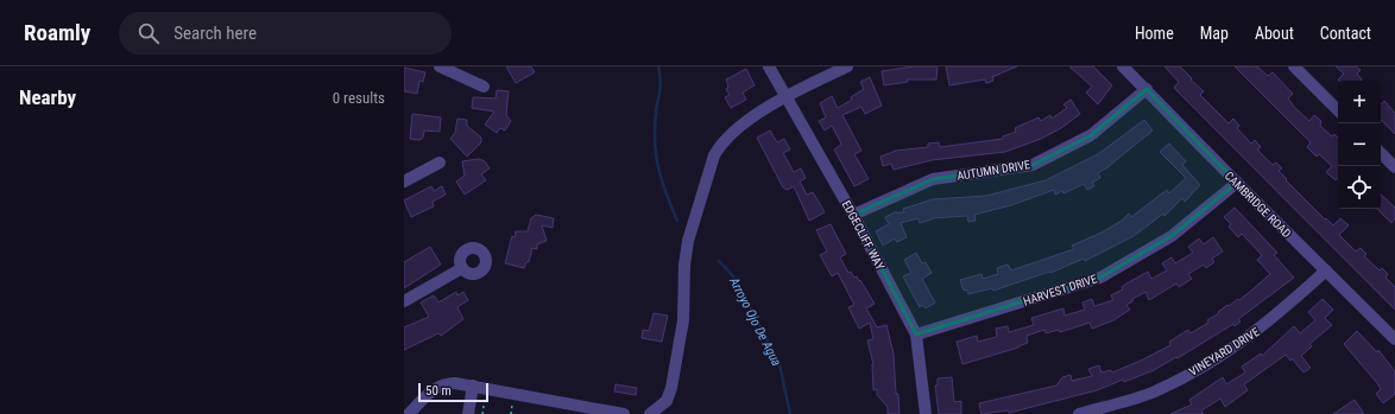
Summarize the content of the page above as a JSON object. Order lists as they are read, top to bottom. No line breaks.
{"streets":{"street":["AUTUMN DRIVE","CAMBRIDGE ROAD","EDGECLIFF WAY","HARVEST DRIVE","VINEYARD DRIVE"]},"crossings":[["AUTUMN DRIVE","CAMBRIDGE ROAD"],["AUTUMN DRIVE","EDGECLIFF WAY"],["CAMBRIDGE ROAD","HARVEST DRIVE"],["CAMBRIDGE ROAD","VINEYARD DRIVE"],["EDGECLIFF WAY","HARVEST DRIVE"]],"water":["Arroyo Ojo De Agua"],"scale_bar":"50 m","page":{"header":"Roamly","search":"Search here","nav":["Home","Map","About","Contact"],"heading":["Nearby","0 results"],"map_buttons":["+","−"],"scale":"50 m"}}
